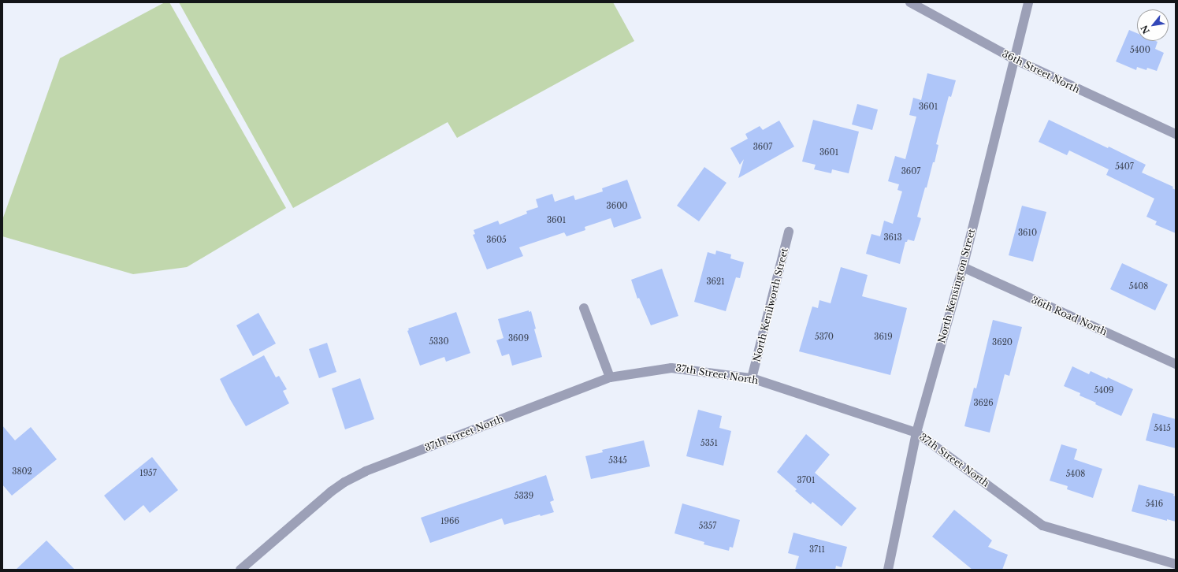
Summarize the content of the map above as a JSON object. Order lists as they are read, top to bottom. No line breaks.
{"streets":{"street":["36th Street North","North Kensington Street","North Kenilworth Street","36th Road North","37th Street North"]},"crossings":[["36th Street North","North Kensington Street"],["North Kensington Street","36th Road North"],["North Kensington Street","37th Street North"],["North Kenilworth Street","37th Street North"]],"house_numbers":["5400","3601","3607","3601","5407","3607","3600","3601","3610","3613","3605","3621","5408","5370","3619","3609","5330","3620","5409","3626","5415","5351","5345","3802","1957","5408","3701","5339","5416","1966","5357","3711"],"north":"bottom left"}
